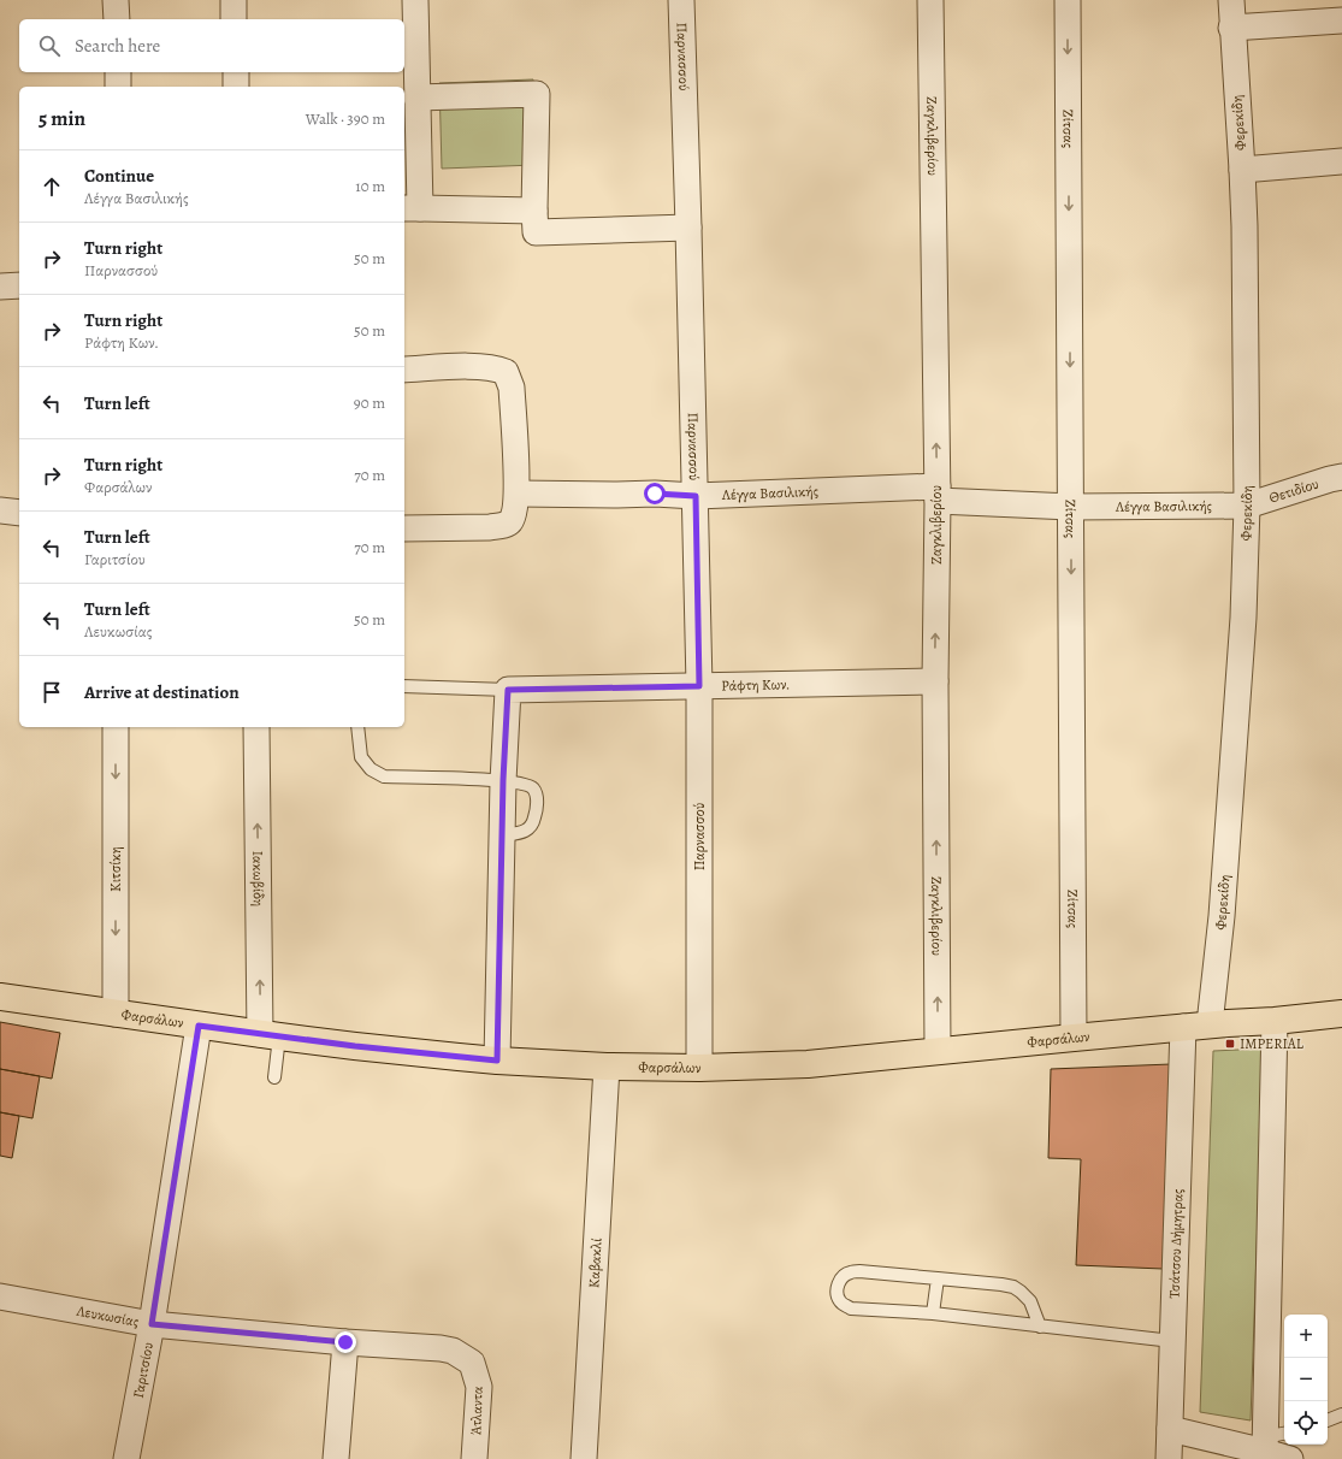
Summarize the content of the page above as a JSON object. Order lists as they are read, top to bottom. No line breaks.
{"streets":{"main road":["Φαρσάλων"],"street":["Παρνασσού","Φερεκίδη","Ζίτσας","Ζαγκλιβερίου","Θετιδίου","Λέγγα Βασιλικής","Ράφτη Κων.","Κιτσίκη","Ιακωβίδη","Τσάτσου Δήμητρας","Καβακλί","Λευκωσίας","Γαριτσίου","Άτλαντα"]},"crossings":[["Παρνασσού","Λέγγα Βασιλικής"],["Παρνασσού","Ράφτη Κων."],["Παρνασσού","Φαρσάλων"],["Φερεκίδη","Θετιδίου"],["Φερεκίδη","Λέγγα Βασιλικής"],["Φερεκίδη","Φαρσάλων"],["Ζίτσας","Λέγγα Βασιλικής"],["Ζίτσας","Φαρσάλων"],["Ζαγκλιβερίου","Λέγγα Βασιλικής"],["Ζαγκλιβερίου","Ράφτη Κων."],["Ζαγκλιβερίου","Φαρσάλων"],["Θετιδίου","Λέγγα Βασιλικής"],["Κιτσίκη","Φαρσάλων"],["Ιακωβίδη","Φαρσάλων"],["Φαρσάλων","Τσάτσου Δήμητρας"],["Φαρσάλων","Καβακλί"],["Φαρσάλων","Γαριτσίου"],["Λευκωσίας","Γαριτσίου"],["Λευκωσίας","Άτλαντα"]],"one_way":["Ζίτσας","Ζαγκλιβερίου","Κιτσίκη","Ιακωβίδη"],"places":{"transit":["IMPERIAL"]},"page":{"search":"Search here","heading":["5 min","Walk · 390 m"],"list":[["Continue","Λέγγα Βασιλικής","10 m"],["Turn right","Παρνασσού","50 m"],["Turn right","Ράφτη Κων.","50 m"],["Turn left","90 m"],["Turn right","Φαρσάλων","70 m"],["Turn left","Γαριτσίου","70 m"],["Turn left","Λευκωσίας","50 m"],"Arrive at destination"],"map_buttons":["+","−"]}}
